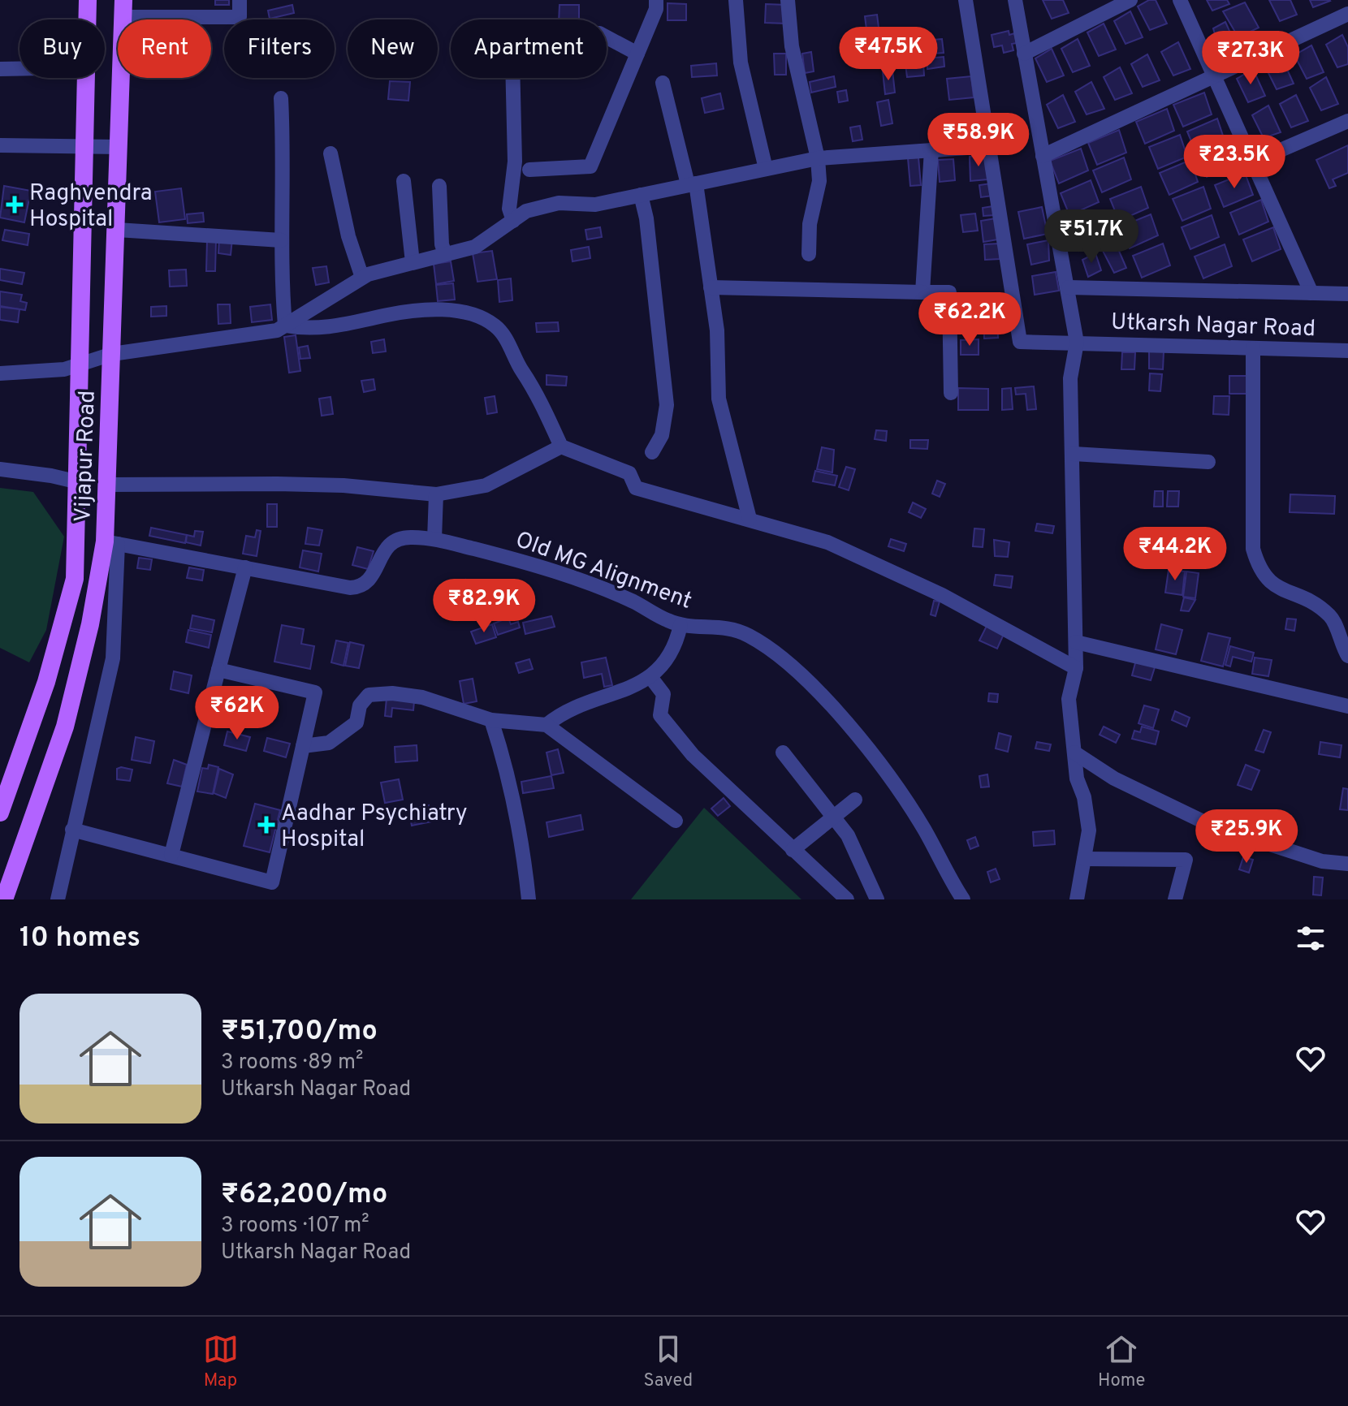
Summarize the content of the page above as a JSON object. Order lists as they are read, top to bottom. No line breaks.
{"streets":{"main road":["Vijapur Road"],"street":["Utkarsh Nagar Road","Old MG Alignment"]},"places":{"health":["Raghvendra Hospital","Aadhar Psychiatry Hospital"]},"page":{"chip":["Buy","Rent","Filters","New","Apartment"],"price":["₹47.5K","₹27.3K","₹58.9K","₹23.5K","₹51.7K","₹62.2K","₹44.2K","₹82.9K","₹62K","₹25.9K"],"heading":"10 homes","list":[{"name":"₹51,700/mo","note":"3 rooms · 89 m² · Utkarsh Nagar Road"},{"name":"₹62,200/mo","note":"3 rooms · 107 m² · Utkarsh Nagar Road"}],"tabs":["Map","Saved","Home"]}}
